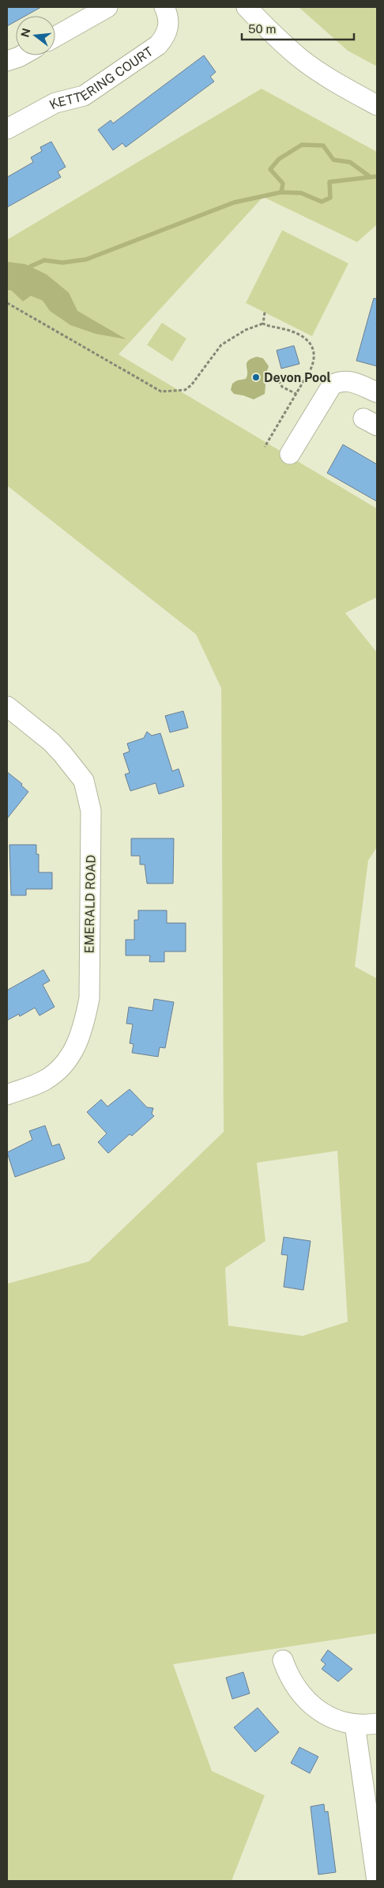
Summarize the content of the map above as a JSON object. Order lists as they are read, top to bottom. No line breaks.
{"streets":{"street":["KETTERING COURT","EMERALD ROAD"]},"places":["Devon Pool"],"scale_bar":"50 m","north":"left"}
